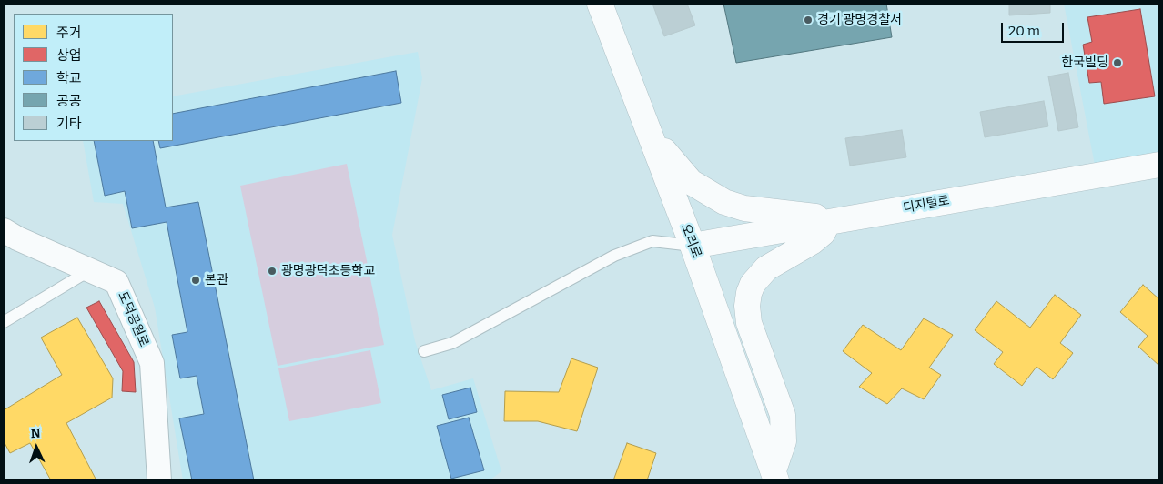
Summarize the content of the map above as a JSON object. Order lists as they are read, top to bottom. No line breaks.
{"streets":{"main road":["디지털로","오리로"],"street":["도덕공원로"]},"crossings":[["디지털로","오리로"]],"places":["경기 광명경찰서","한국빌딩","광명광덕초등학교","본관"],"legend":["주거","상업","학교","공공","기타"],"scale_bar":"20 m","north":"top"}
